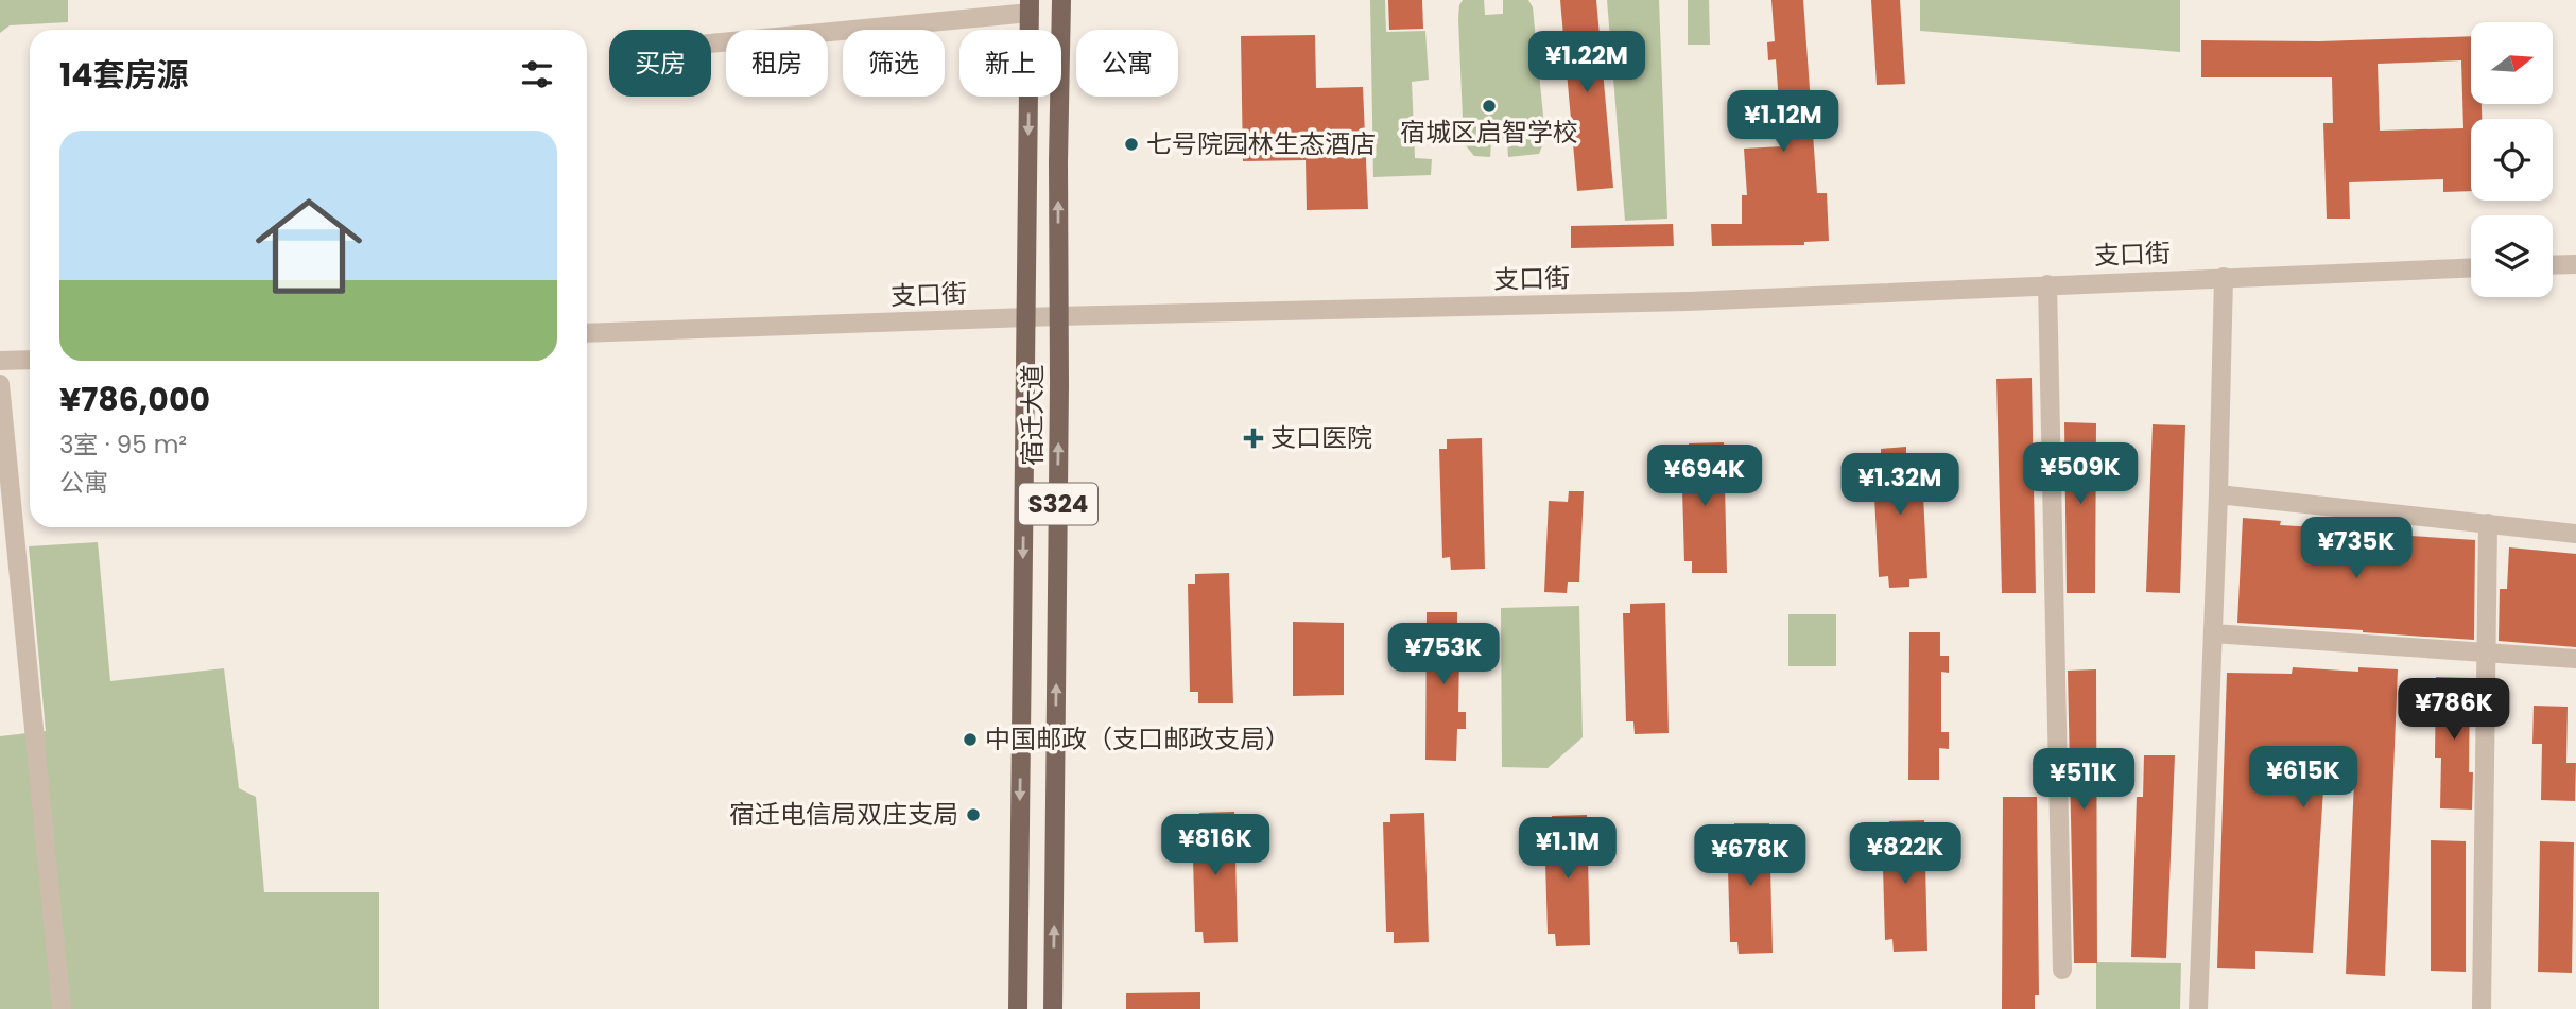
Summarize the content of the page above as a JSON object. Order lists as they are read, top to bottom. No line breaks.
{"streets":{"main road":["宿迁大道","S324"],"street":["支口街"]},"crossings":[["支口街","宿迁大道"]],"places":{"other":["宿城区启智学校","七号院园林生态酒店","中国邮政（支口邮政支局）","宿迁电信局双庄支局"],"health":["支口医院"]},"north":"right","page":{"chip":["买房","租房","筛选","新上","公寓"],"heading":"14套房源","price":["¥1.22M","¥1.12M","¥509K","¥694K","¥1.32M","¥735K","¥753K","¥786K","¥615K","¥511K","¥816K","¥1.1M","¥822K","¥678K"],"list":[{"name":"¥786,000","note":"3室 · 95 m² · 公寓"}]}}
